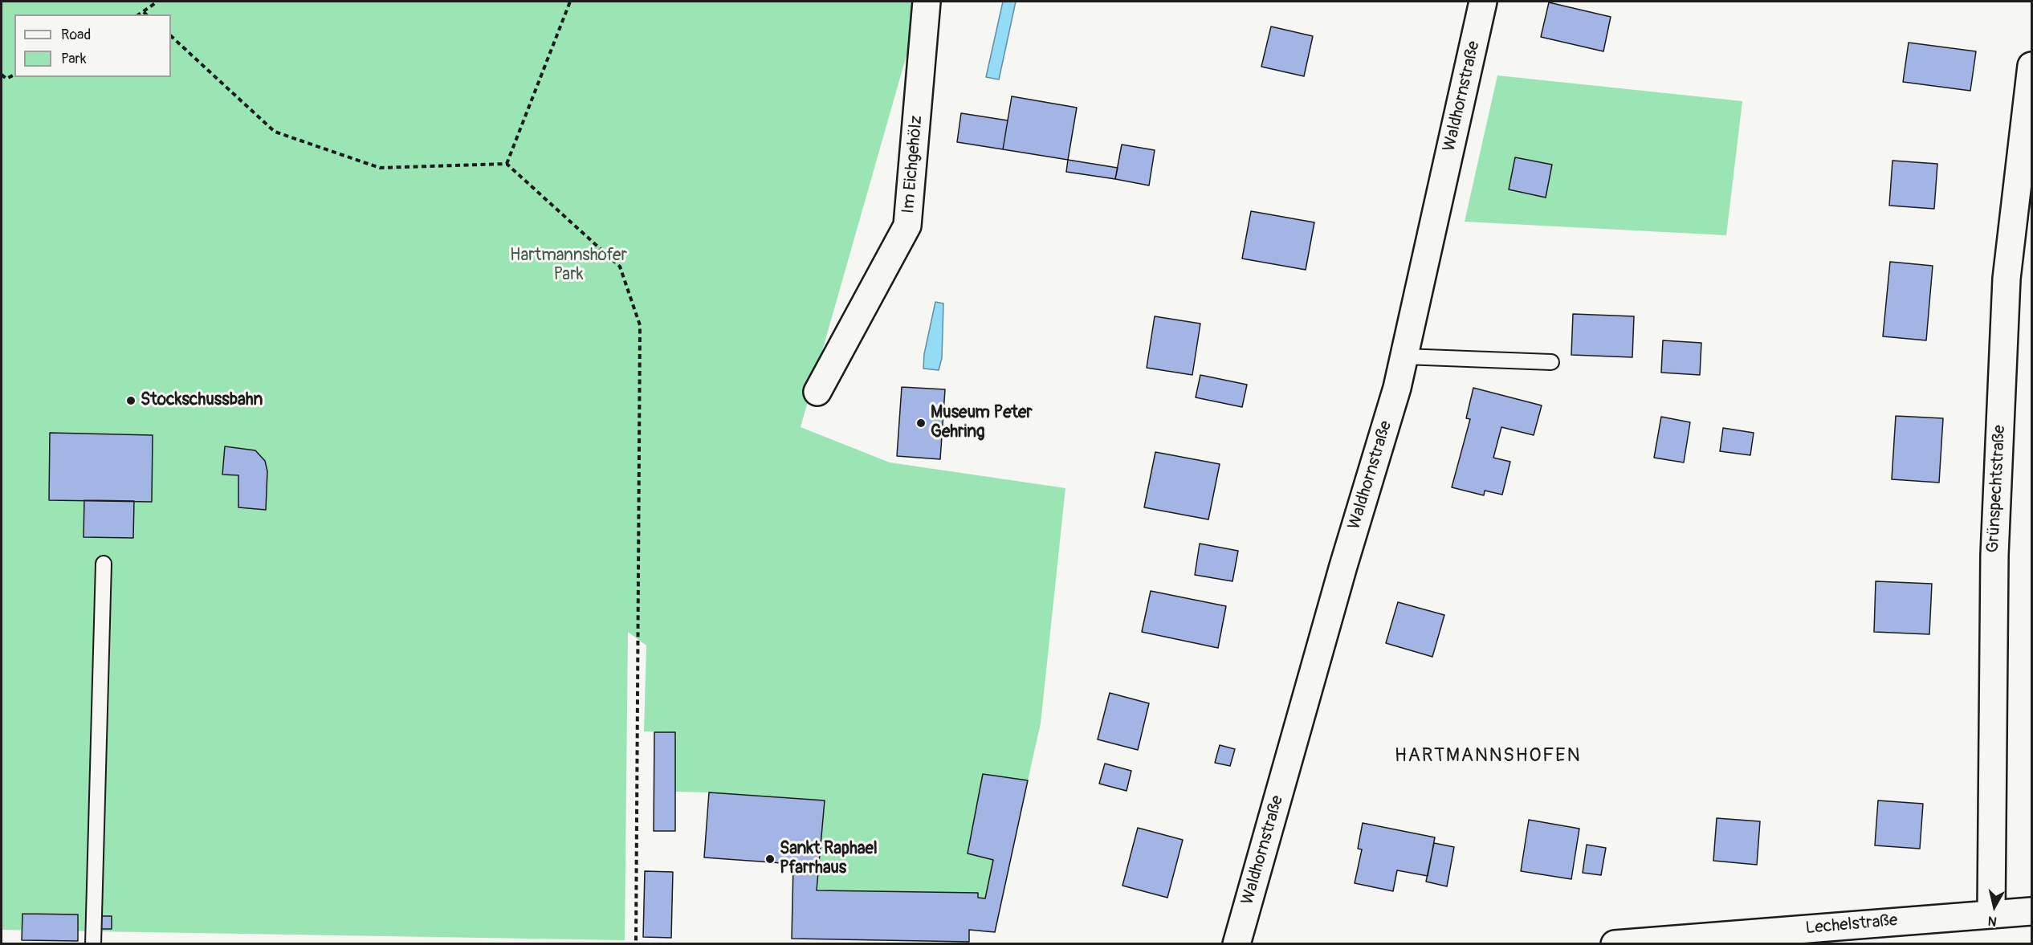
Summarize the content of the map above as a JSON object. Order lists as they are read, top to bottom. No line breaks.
{"streets":{"street":["Waldhornstraße","Im Eichgehölz","Grünspechtstraße","Lechelstraße"]},"crossings":[["Grünspechtstraße","Lechelstraße"]],"districts":["HARTMANNSHOFEN"],"parks":["Hartmannshofer Park"],"places":["Stockschussbahn","Museum Peter Gehring","Sankt Raphael Pfarrhaus"],"legend":["Road","Park"],"north":"bottom"}
